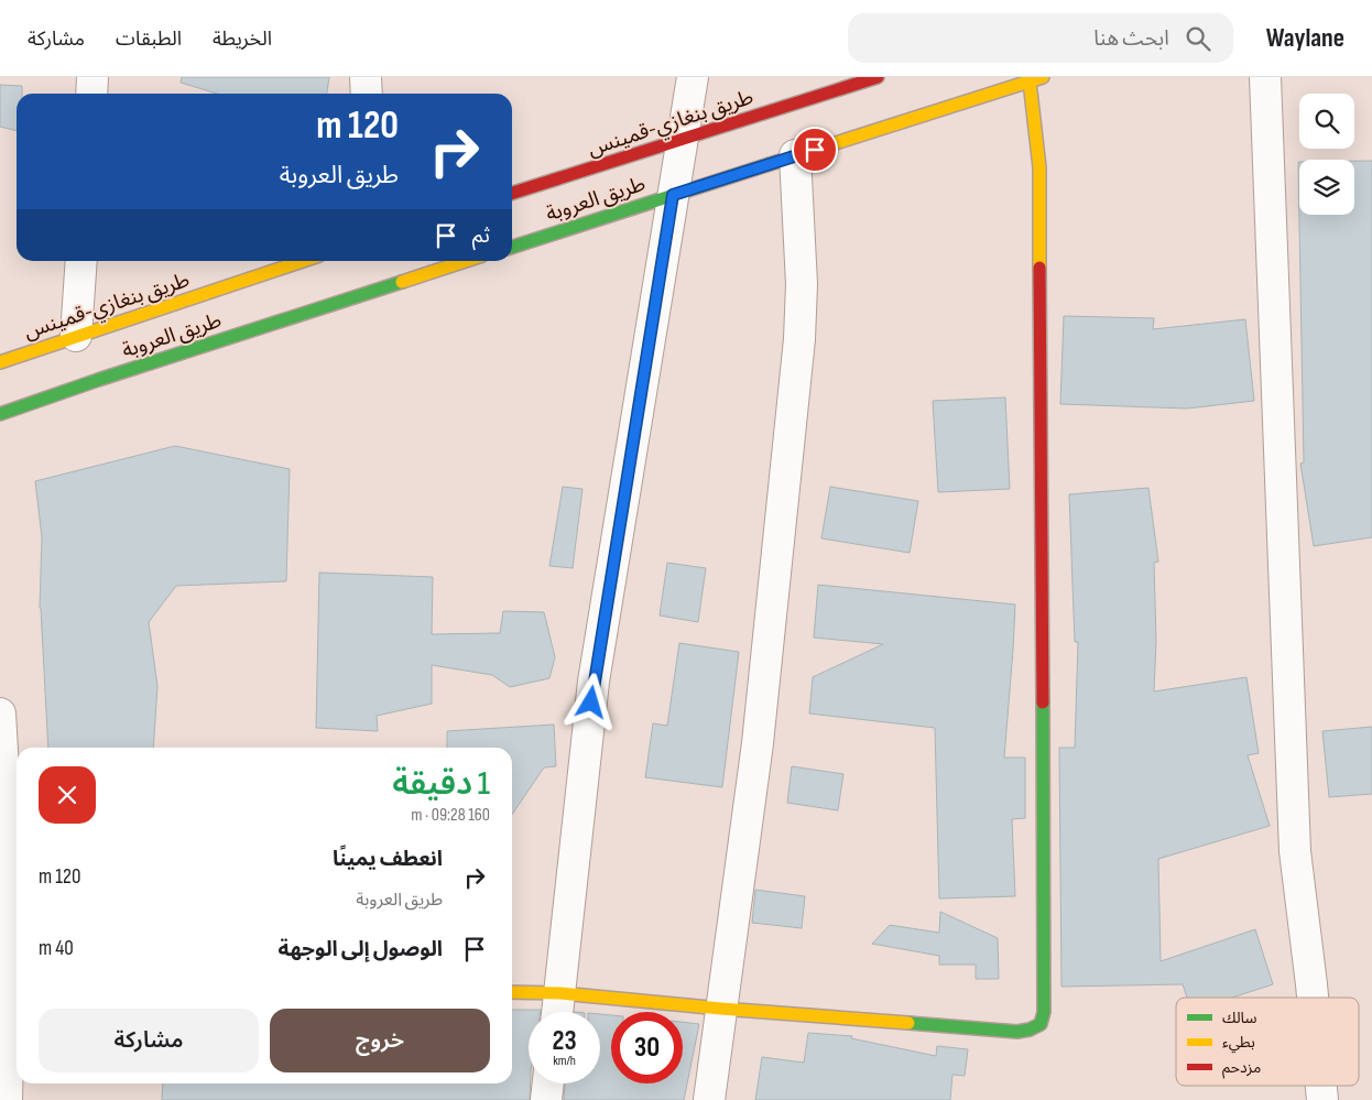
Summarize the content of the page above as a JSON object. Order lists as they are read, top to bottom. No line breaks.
{"streets":{"main road":["طريق بنغازي-قمينس","طريق العروبة"]},"legend":["سالك","بطيء","مزدحم"],"page":{"header":"Waylane","search":"ابحث هنا","nav":["الخريطة","الطبقات","مشاركة"],"turn":["120 m","طريق العروبة"],"then":"ثم","heading":["1 دقيقة","160 m · 09:28"],"list":[{"name":"انعطف يمينًا","note":"طريق العروبة","value":"120 m"},{"name":"الوصول إلى الوجهة","value":"40 m"}],"buttons":["خروج","مشاركة"],"speed":"23 km/h","limit":"30"}}
